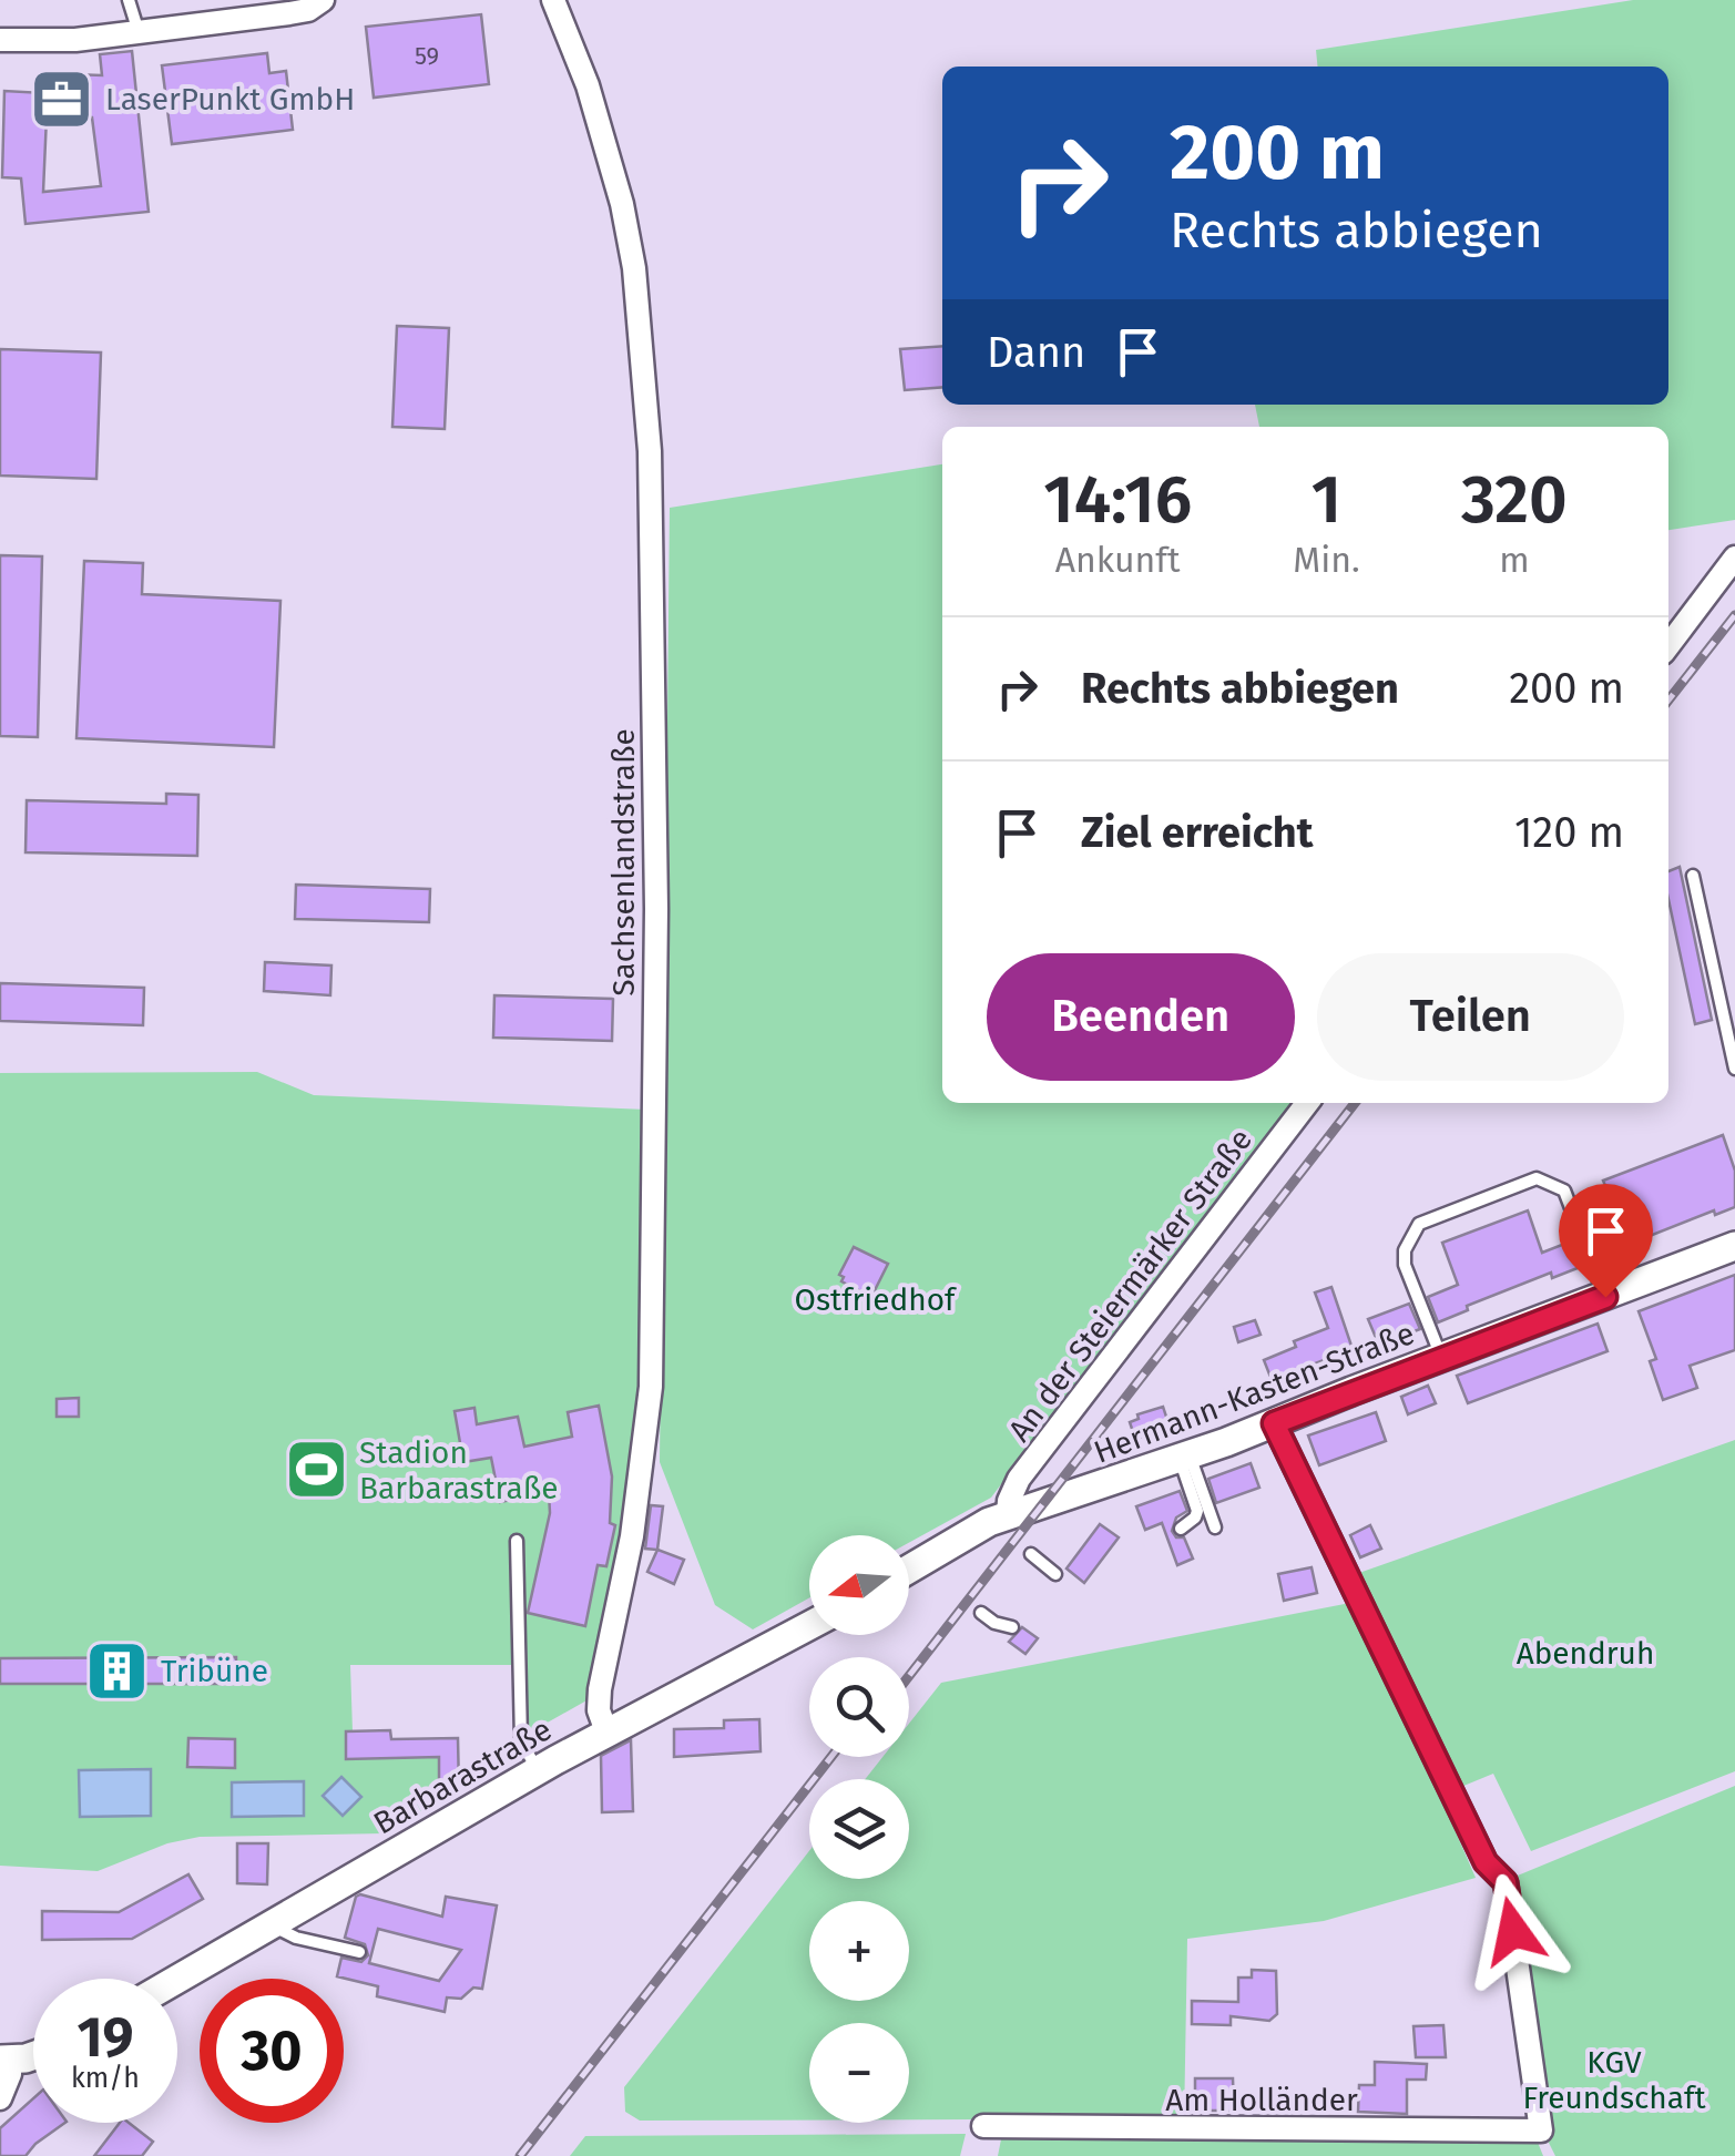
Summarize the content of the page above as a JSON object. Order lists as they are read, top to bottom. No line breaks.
{"streets":{"street":["Sachsenlandstraße","An der Steiermärker Straße","Hermann-Kasten-Straße","Barbarastraße","Am Holländer"]},"crossings":[["Sachsenlandstraße","Barbarastraße"],["An der Steiermärker Straße","Hermann-Kasten-Straße"],["Hermann-Kasten-Straße","Am Holländer"]],"parks":["Ostfriedhof","Abendruh","KGV Freundschaft"],"places":{"office":["LaserPunkt GmbH"],"sports":["Stadion Barbarastraße"],"building":["Tribüne"]},"house_numbers":["59"],"north":"left","page":{"turn":["200 m","Rechts abbiegen"],"then":"Dann","eta":["14:16","Ankunft","1","Min.","320","m"],"list":[{"name":"Rechts abbiegen","value":"200 m"},{"name":"Ziel erreicht","value":"120 m"}],"buttons":["Beenden","Teilen"],"map_buttons":["+","−"],"speed":"19 km/h","limit":"30"}}
